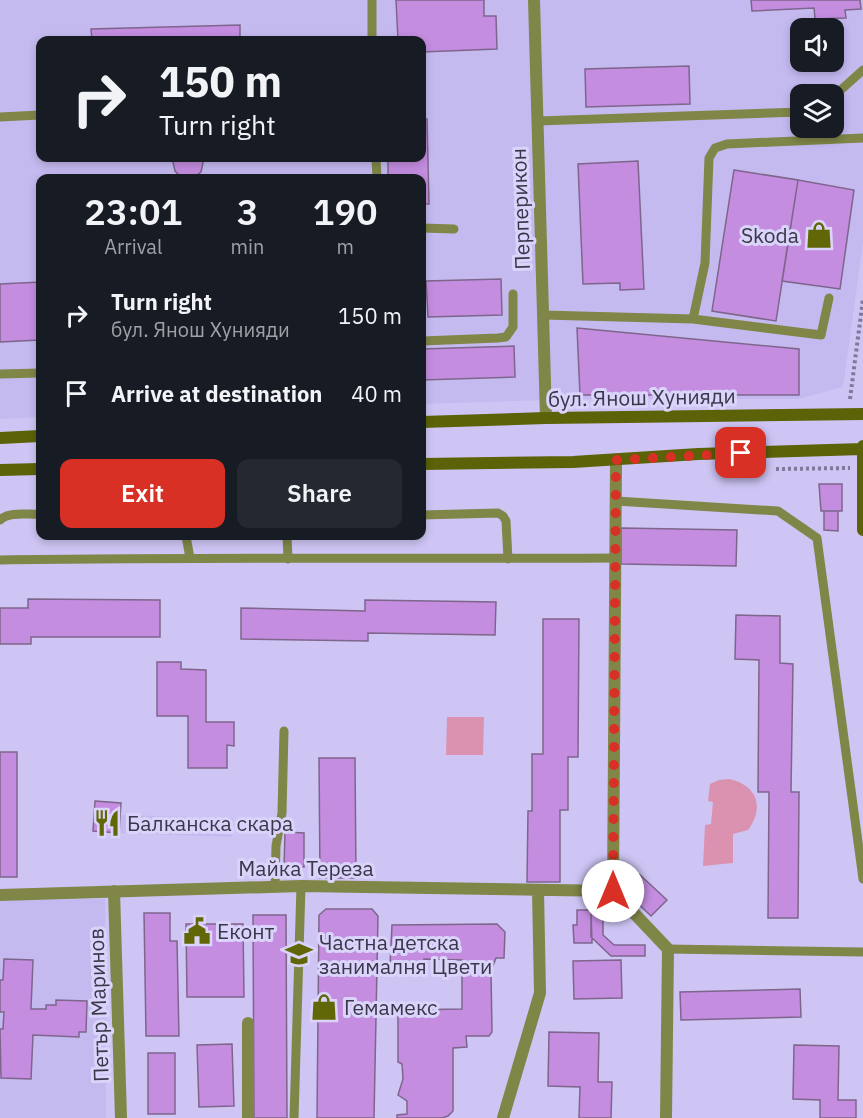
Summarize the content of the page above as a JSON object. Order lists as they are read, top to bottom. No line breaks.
{"streets":{"street":["Перперикон","бул. Янош Хунияди","Майка Тереза","Петър Маринов"]},"crossings":[["Перперикон","бул. Янош Хунияди"],["Майка Тереза","Петър Маринов"]],"places":{"shop":["Skoda","Гемамекс"],"restaurant":["Балканска скара"],"public building":["Еконт"],"school or university":["Частна детска занималня Цвети"]},"page":{"turn":["150 m","Turn right"],"eta":["23:01","Arrival","3","min","190","m"],"list":[{"name":"Turn right","note":"бул. Янош Хунияди","value":"150 m"},{"name":"Arrive at destination","value":"40 m"}],"buttons":["Exit","Share"]}}
